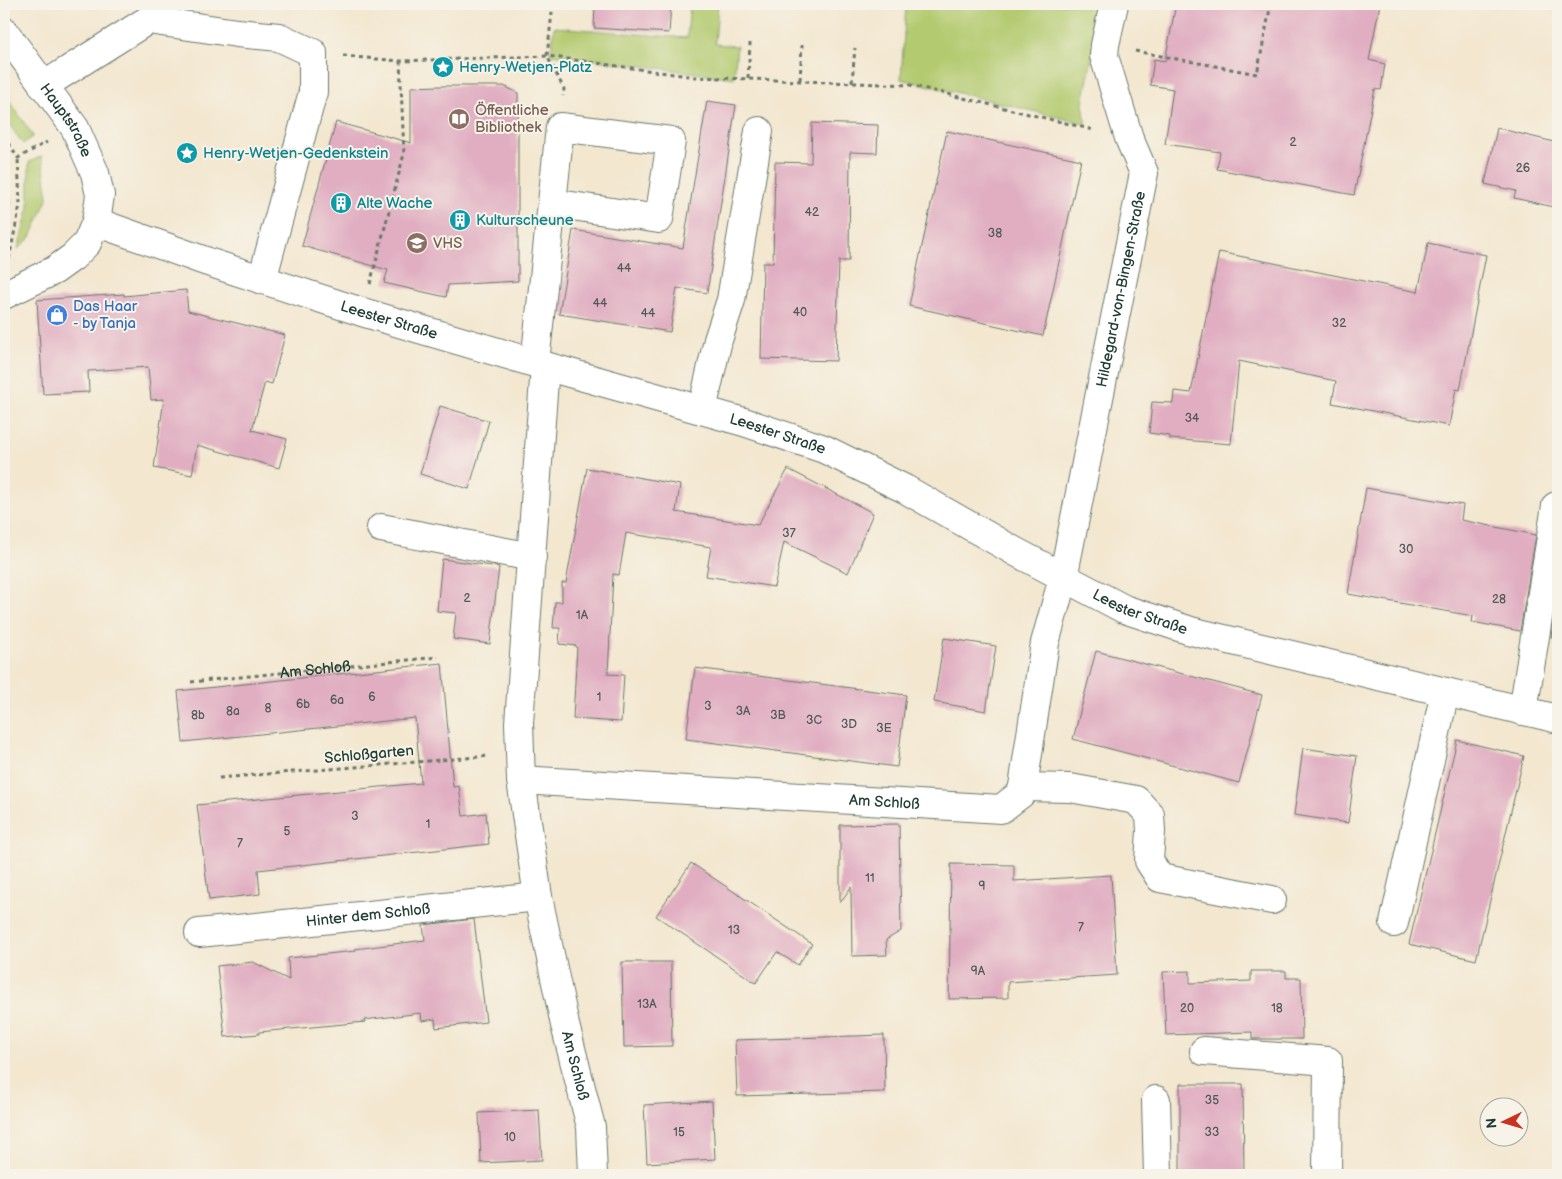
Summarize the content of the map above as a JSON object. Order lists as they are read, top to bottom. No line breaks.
{"streets":{"street":["Hauptstraße","Hildegard-von-Bingen-Straße","Leester Straße","Am Schloß","Hinter dem Schloß"],"path":["Schloßgarten"]},"crossings":[["Hauptstraße","Leester Straße"],["Hildegard-von-Bingen-Straße","Leester Straße"],["Leester Straße","Am Schloß"],["Am Schloß","Schloßgarten"],["Am Schloß","Hinter dem Schloß"]],"places":{"place":["Henry-Wetjen-Platz","Henry-Wetjen-Gedenkstein"],"library":["Öffentliche Bibliothek"],"building":["Alte Wache","Kulturscheune"],"school or university":["VHS"],"shop":["Das Haar - by Tanja"]},"house_numbers":["2","26","42","38","44","44","40","44","32","34","37","30","2","28","1A","6","1","6a","6b","3","8","8a","3A","8b","3B","3C","3D","3E","3","1","5","7","11","9","7","13","9A","13A","20","18","35","15","33","10"],"north":"left"}
